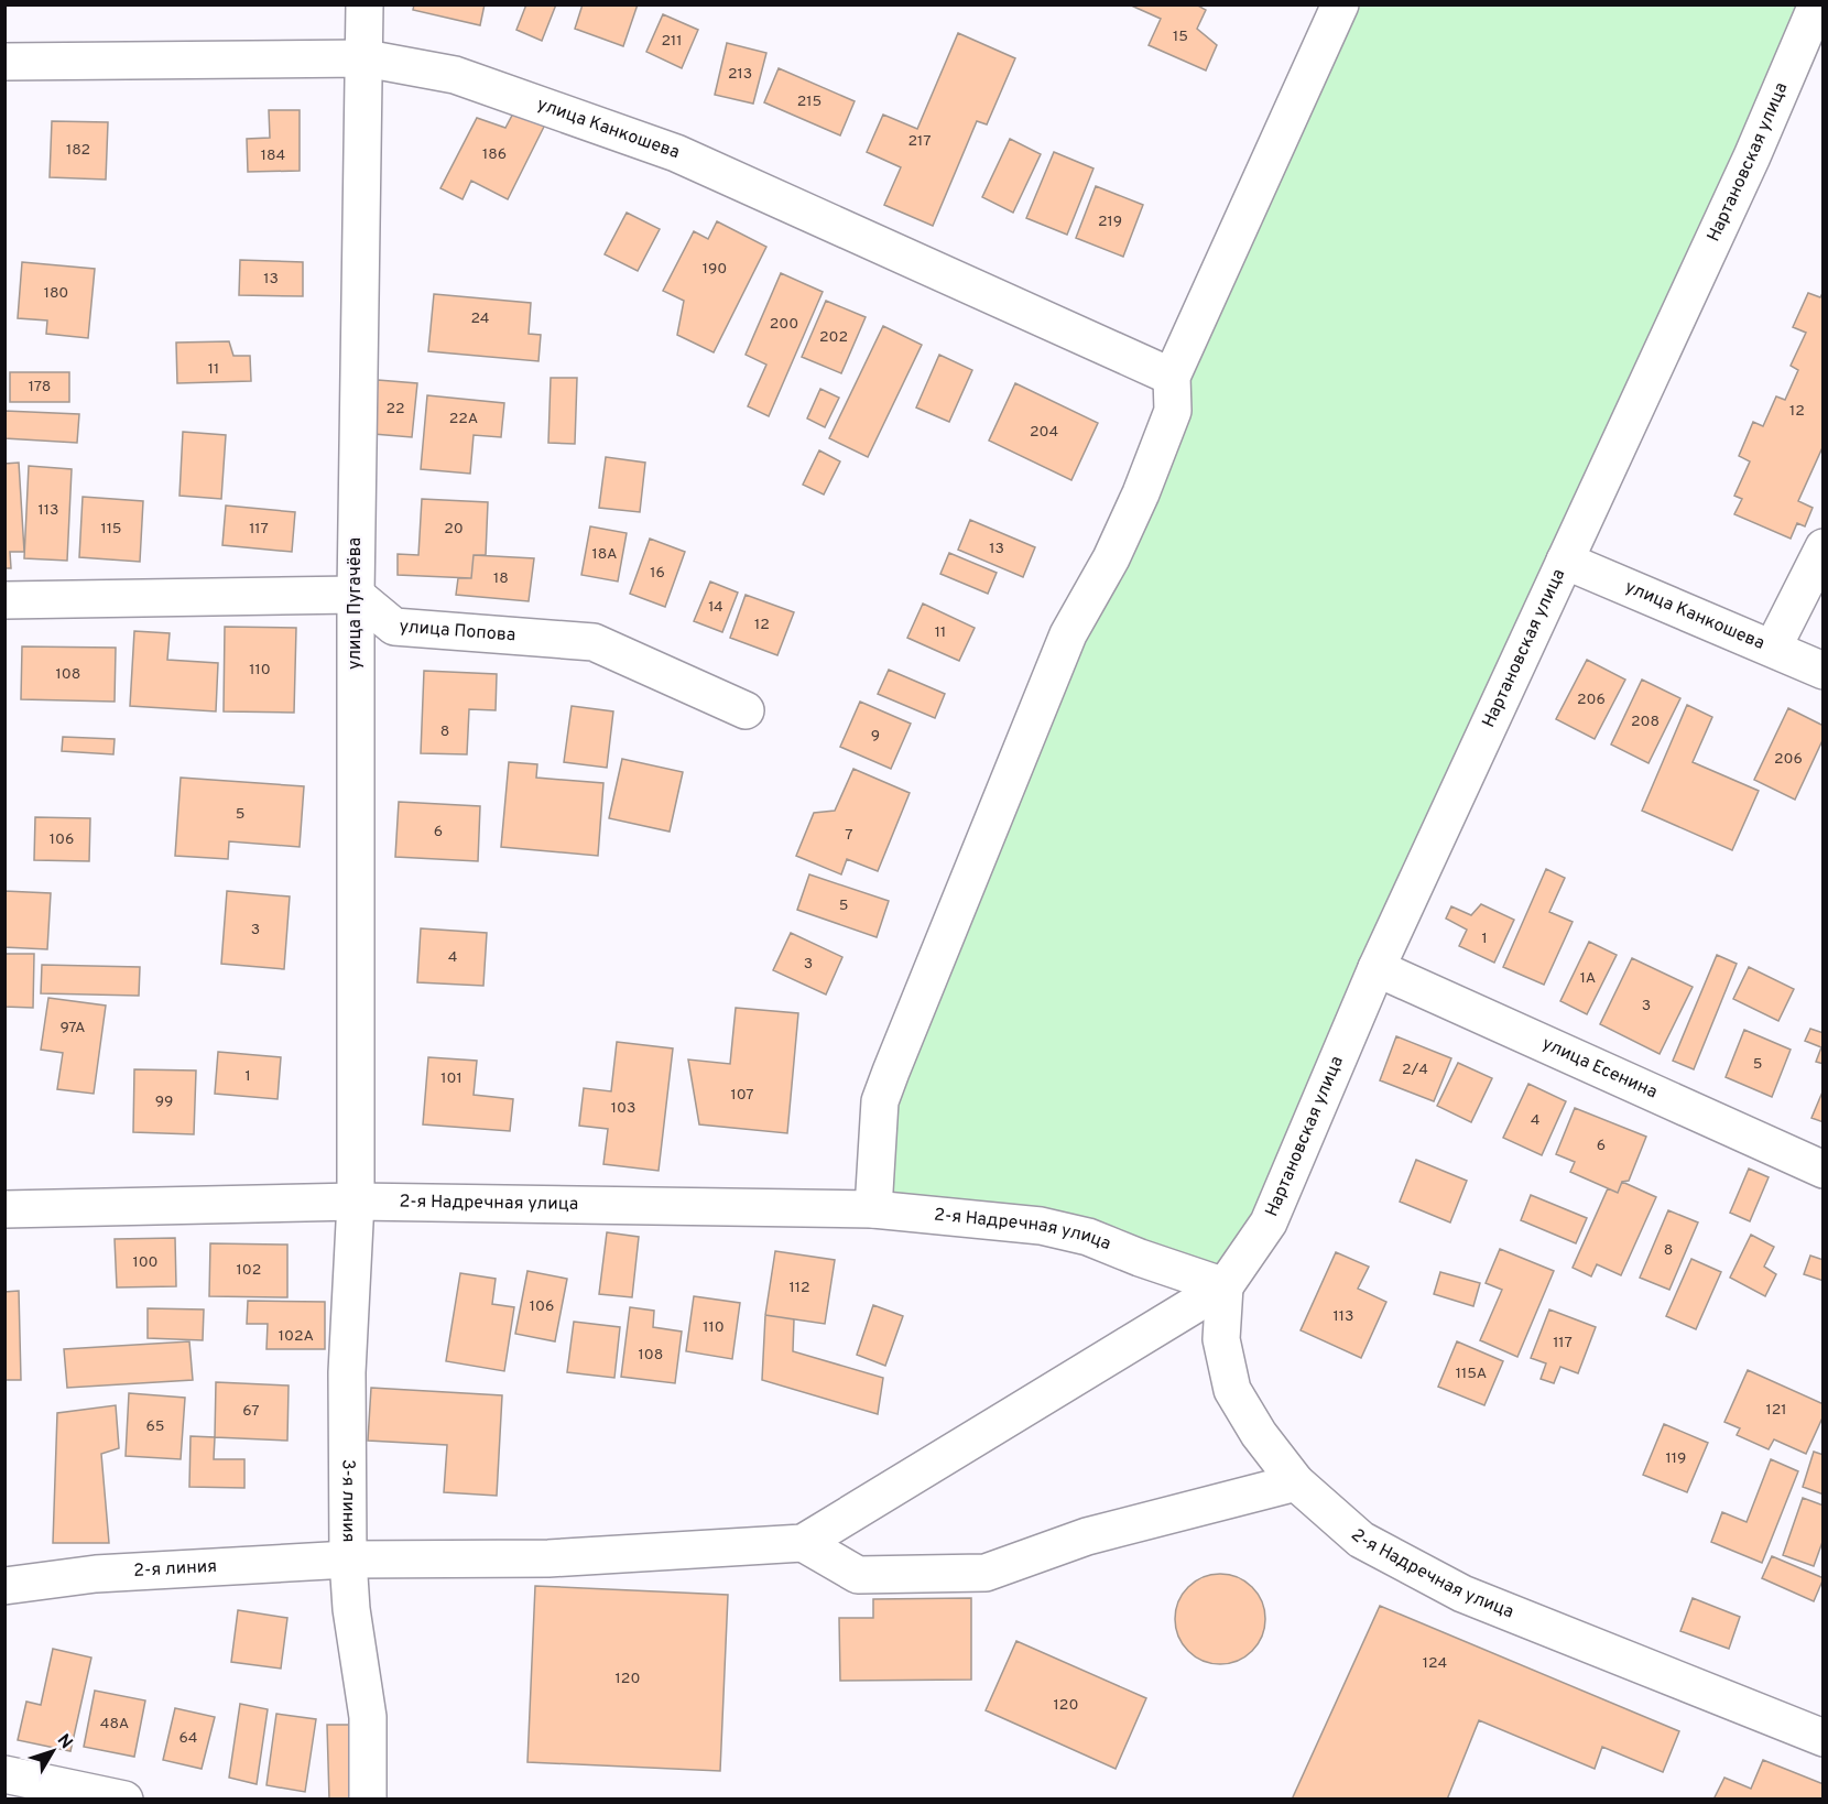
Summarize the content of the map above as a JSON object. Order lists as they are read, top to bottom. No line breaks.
{"streets":{"street":["улица Канкошева","Нартановская улица","улица Пугачёва","улица Попова","улица Есенина","2-я Надречная улица","3-я линия","2-я линия"]},"crossings":[["улица Канкошева","Нартановская улица"],["улица Канкошева","улица Пугачёва"],["Нартановская улица","улица Есенина"],["Нартановская улица","2-я Надречная улица"],["улица Пугачёва","улица Попова"],["улица Пугачёва","2-я Надречная улица"],["улица Пугачёва","3-я линия"],["2-я Надречная улица","3-я линия"],["3-я линия","2-я линия"]],"house_numbers":["15","211","213","215","217","182","186","184","219","190","13","180","24","200","202","11","178","22","12","22А","204","113","115","117","20","13","18А","16","18","14","12","11","110","108","206","208","8","9","206","5","6","7","106","5","3","1","4","3","1А","3","97А","5","2/4","1","101","107","99","103","4","6","8","100","102","112","106","113","110","102А","117","108","115А","121","67","65","119","124","120","120","48А","64"],"north":"top right"}
